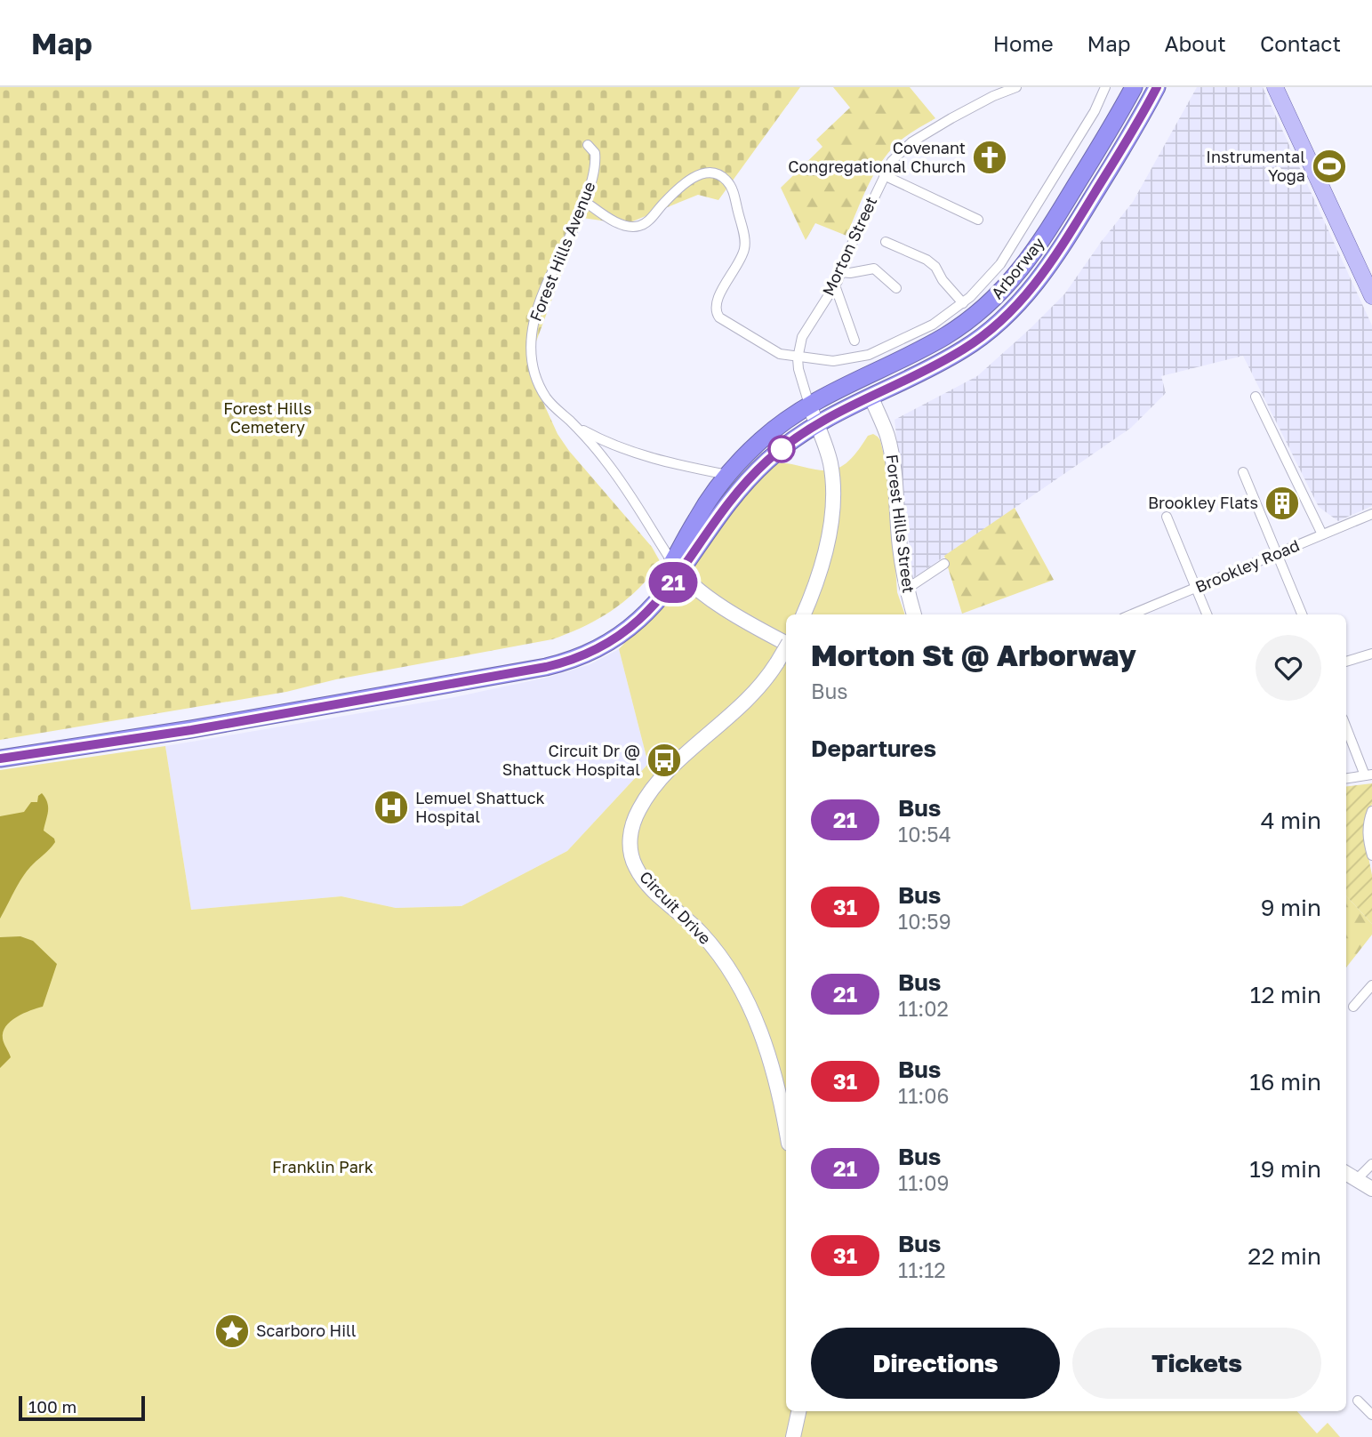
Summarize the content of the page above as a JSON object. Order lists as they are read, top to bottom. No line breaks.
{"streets":{"highway":["Arborway"],"main road":["Forest Hills Street","Circuit Drive"],"street":["Morton Street","Forest Hills Avenue","Brookley Road"]},"crossings":[["Morton Street","Arborway"],["Forest Hills Avenue","Arborway"],["Arborway","Forest Hills Street"]],"parks":["Forest Hills Cemetery","Franklin Park"],"places":{"church":["Covenant Congregational Church"],"sports":["Instrumental Yoga"],"building":["Brookley Flats"],"bus stop":["Circuit Dr @ Shattuck Hospital"],"hospital":["Lemuel Shattuck Hospital"],"place":["Scarboro Hill"]},"lines":["bus line 21"],"scale_bar":"100 m","page":{"header":"Map","nav":["Home","Map","About","Contact"],"on_map":"21","heading":[["Morton St @ Arborway","Bus"],"Departures"],"list":[{"mark":"21","name":"Bus","note":"10:54","value":"4 min"},{"mark":"31","name":"Bus","note":"10:59","value":"9 min"},{"mark":"21","name":"Bus","note":"11:02","value":"12 min"},{"mark":"31","name":"Bus","note":"11:06","value":"16 min"},{"mark":"21","name":"Bus","note":"11:09","value":"19 min"},{"mark":"31","name":"Bus","note":"11:12","value":"22 min"}],"buttons":["Directions","Tickets"],"scale":"100 m"}}
